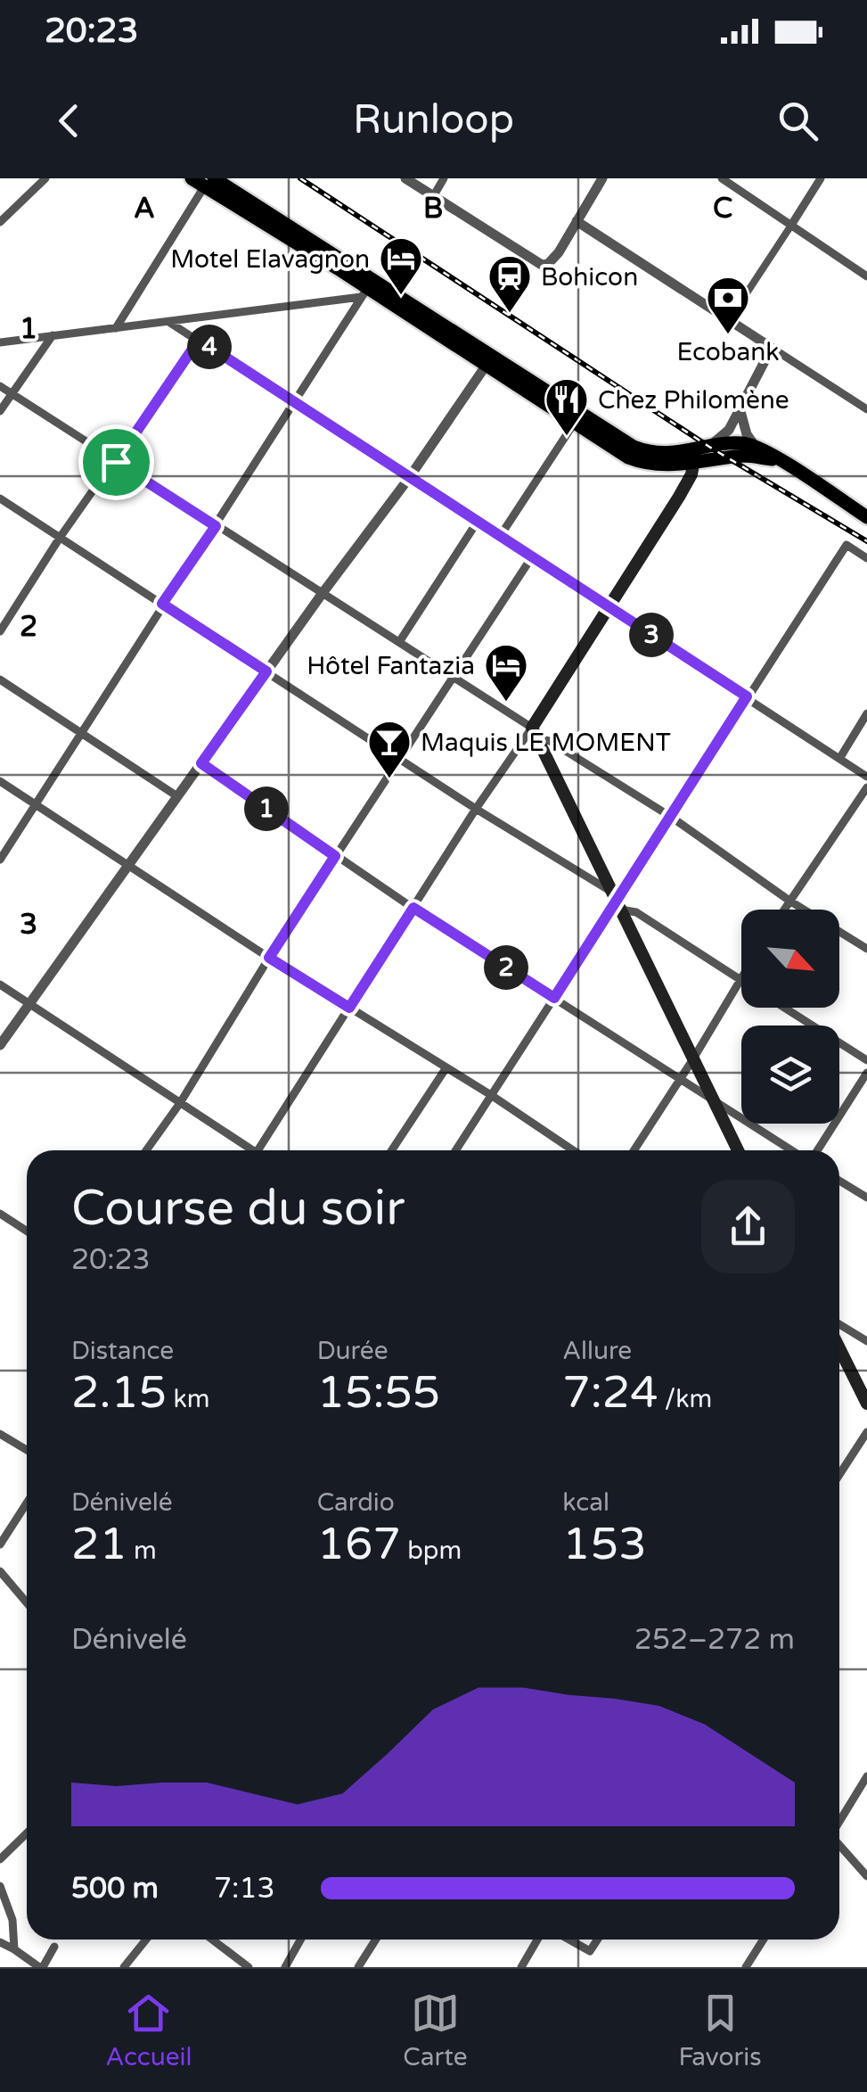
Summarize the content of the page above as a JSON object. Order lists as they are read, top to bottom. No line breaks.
{"places":{"hotel":["Motel Elavagnon","Hôtel Fantazia"],"station":["Bohicon"],"bank":["Ecobank"],"restaurant":["Chez Philomène"],"bar":["Maquis LE MOMENT"]},"north":"bottom right","page":{"status":"20:23","header":"Runloop","pins":["4","3","1","2"],"heading":["Course du soir","20:23"],"stats":[["Distance","2.15 km"],["Durée","15:55"],["Allure","7:24 /km"],["Dénivelé","21 m"],["Cardio","167 bpm"],["kcal","153"]],"chart":["Dénivelé","252–272 m"],"list":[{"name":"500 m","note":"7:13"}],"tabs":["Accueil","Carte","Favoris"]},"grid":{"columns":["A","B","C"],"rows":["1","2","3"]}}
